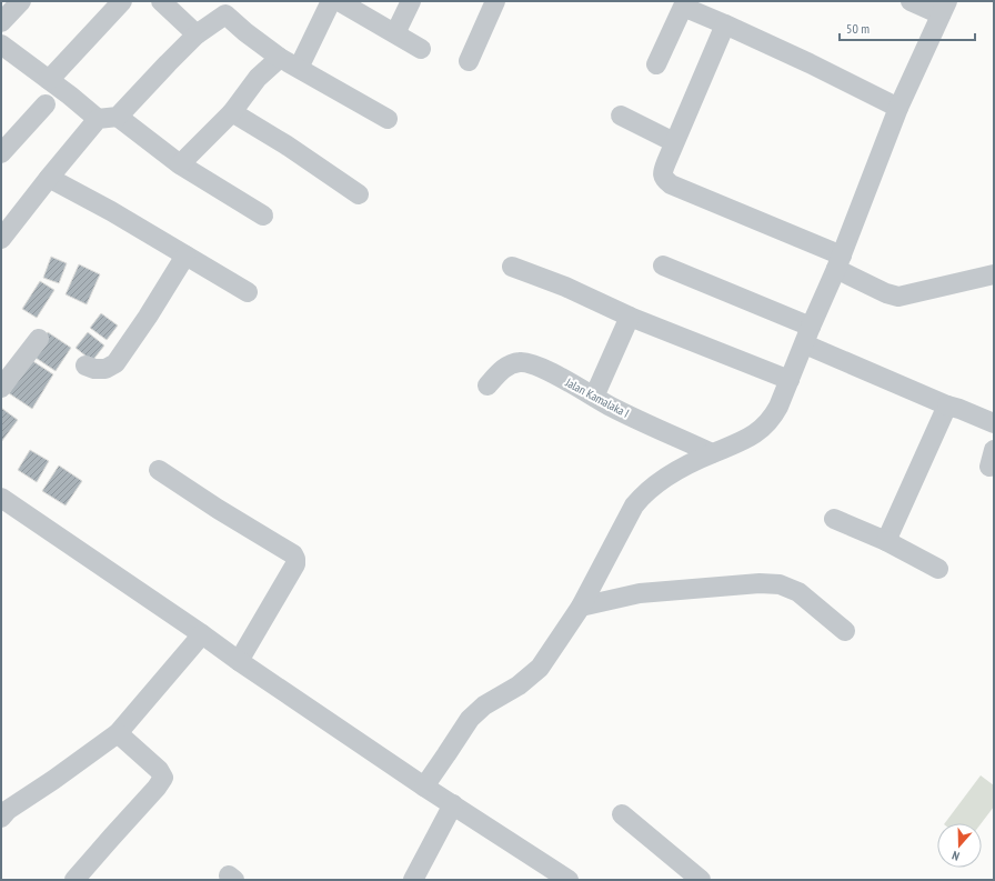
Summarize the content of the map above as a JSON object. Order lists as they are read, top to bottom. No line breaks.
{"streets":{"street":["Jalan Kamalaka I"]},"scale_bar":"50 m","north":"bottom"}
